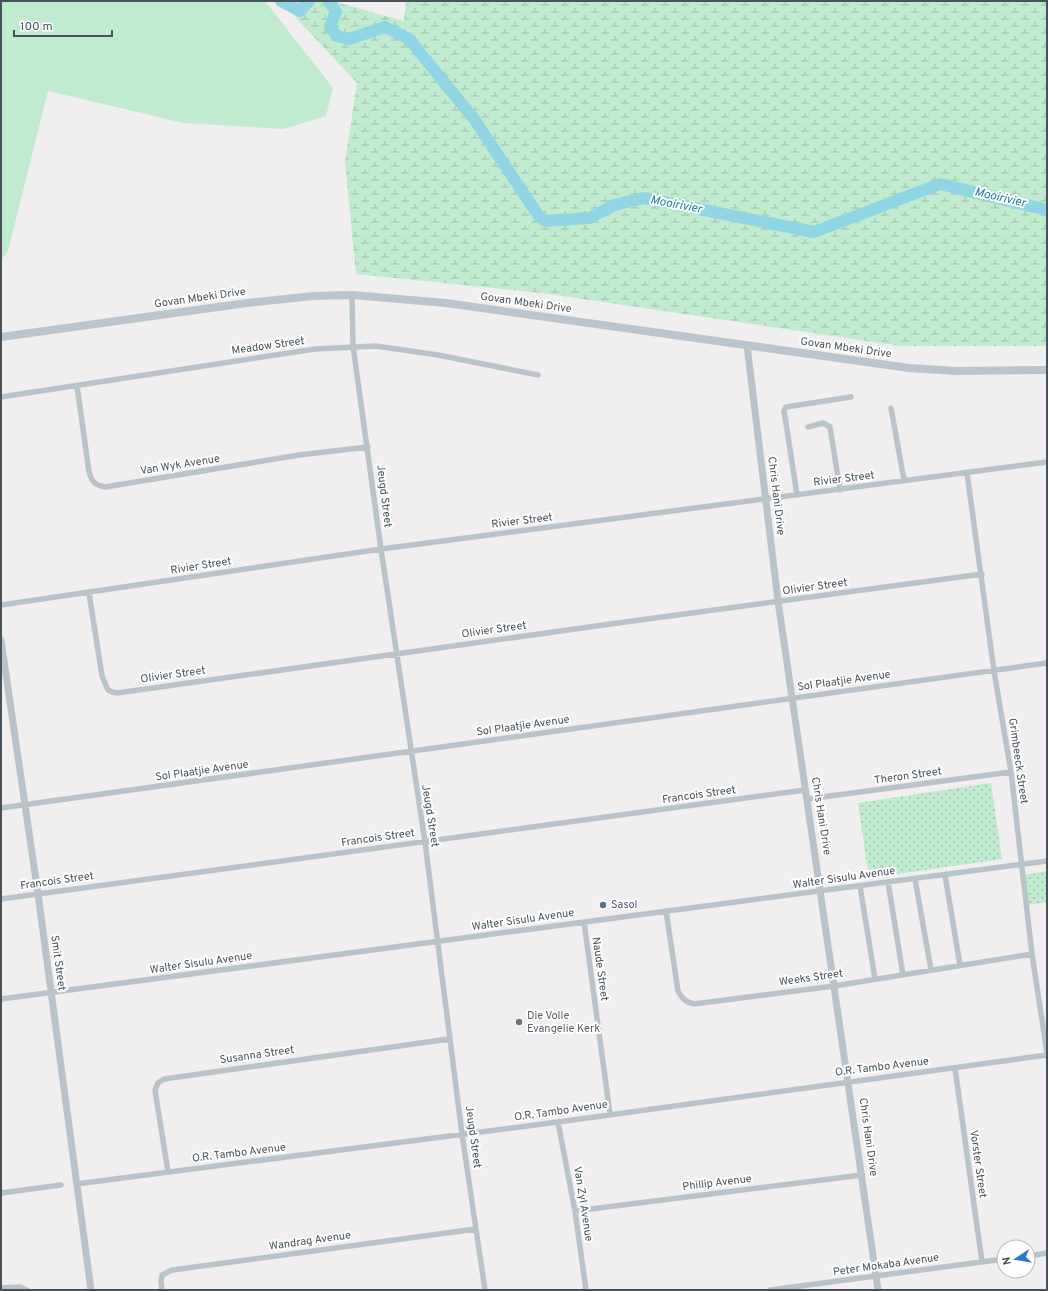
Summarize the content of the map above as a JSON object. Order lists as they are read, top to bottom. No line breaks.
{"streets":{"main road":["Govan Mbeki Drive"],"street":["Meadow Street","Van Wyk Avenue","Rivier Street","Jeugd Street","Chris Hani Drive","Olivier Street","Sol Plaatjie Avenue","Grimbeeck Street","Theron Street","Francois Street","Walter Sisulu Avenue","Smit Street","Naude Street","Weeks Street","Susanna Street","O.R. Tambo Avenue","Vorster Street","Phillip Avenue","Van Zyl Avenue","Wandrag Avenue","Peter Mokaba Avenue"]},"crossings":[["Govan Mbeki Drive","Jeugd Street"],["Govan Mbeki Drive","Chris Hani Drive"],["Meadow Street","Van Wyk Avenue"],["Meadow Street","Jeugd Street"],["Van Wyk Avenue","Jeugd Street"],["Rivier Street","Jeugd Street"],["Rivier Street","Chris Hani Drive"],["Rivier Street","Olivier Street"],["Rivier Street","Grimbeeck Street"],["Jeugd Street","Olivier Street"],["Jeugd Street","Sol Plaatjie Avenue"],["Jeugd Street","Francois Street"],["Jeugd Street","Walter Sisulu Avenue"],["Jeugd Street","Susanna Street"],["Jeugd Street","O.R. Tambo Avenue"],["Jeugd Street","Wandrag Avenue"],["Chris Hani Drive","Olivier Street"],["Chris Hani Drive","Sol Plaatjie Avenue"],["Chris Hani Drive","Theron Street"],["Chris Hani Drive","Francois Street"],["Chris Hani Drive","Walter Sisulu Avenue"],["Chris Hani Drive","Weeks Street"],["Chris Hani Drive","O.R. Tambo Avenue"],["Chris Hani Drive","Phillip Avenue"],["Chris Hani Drive","Peter Mokaba Avenue"],["Olivier Street","Grimbeeck Street"],["Sol Plaatjie Avenue","Grimbeeck Street"],["Sol Plaatjie Avenue","Smit Street"],["Grimbeeck Street","Theron Street"],["Grimbeeck Street","Walter Sisulu Avenue"],["Grimbeeck Street","Weeks Street"],["Grimbeeck Street","O.R. Tambo Avenue"],["Francois Street","Smit Street"],["Walter Sisulu Avenue","Smit Street"],["Walter Sisulu Avenue","Naude Street"],["Walter Sisulu Avenue","Weeks Street"],["Smit Street","O.R. Tambo Avenue"],["Naude Street","O.R. Tambo Avenue"],["Susanna Street","O.R. Tambo Avenue"],["O.R. Tambo Avenue","Vorster Street"],["O.R. Tambo Avenue","Van Zyl Avenue"],["Vorster Street","Peter Mokaba Avenue"],["Phillip Avenue","Van Zyl Avenue"]],"water":["Mooirivier"],"places":["Sasol","Die Volle Evangelie Kerk"],"scale_bar":"100 m","north":"left"}
